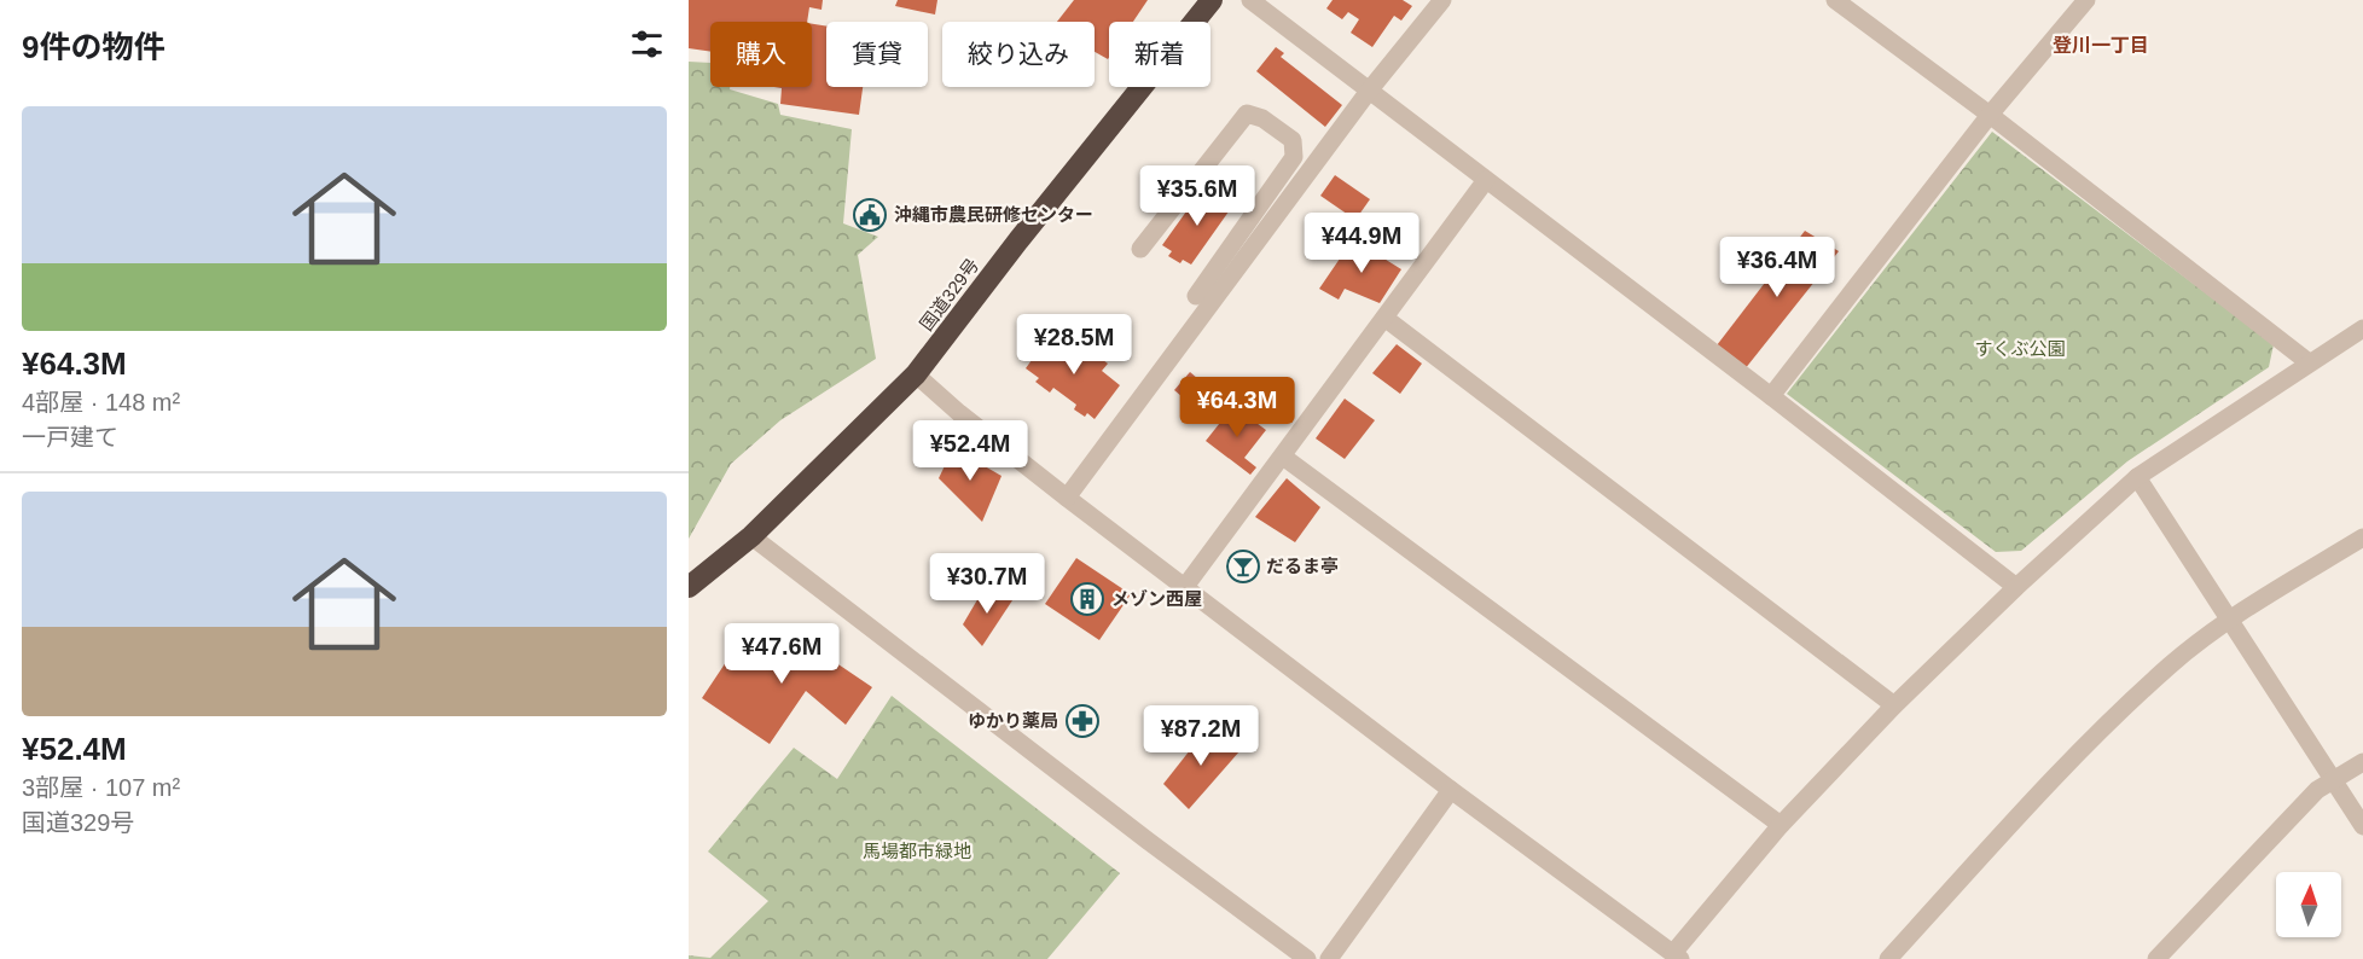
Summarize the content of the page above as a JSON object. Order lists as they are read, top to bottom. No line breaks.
{"streets":{"highway":["国道329号"]},"districts":["登川一丁目"],"parks":["すくぶ公園","馬場都市緑地"],"places":{"public building":["沖縄市農民研修センター"],"bar":["だるま亭"],"building":["メゾン西屋"],"pharmacy":["ゆかり薬局"]},"north":"top","page":{"heading":"9件の物件","chip":["購入","賃貸","絞り込み","新着"],"list":[{"name":"¥64.3M","note":"4部屋 · 148 m² · 一戸建て"},{"name":"¥52.4M","note":"3部屋 · 107 m² · 国道329号"}],"price":["¥35.6M","¥44.9M","¥36.4M","¥28.5M","¥64.3M","¥52.4M","¥30.7M","¥47.6M","¥87.2M"]}}
